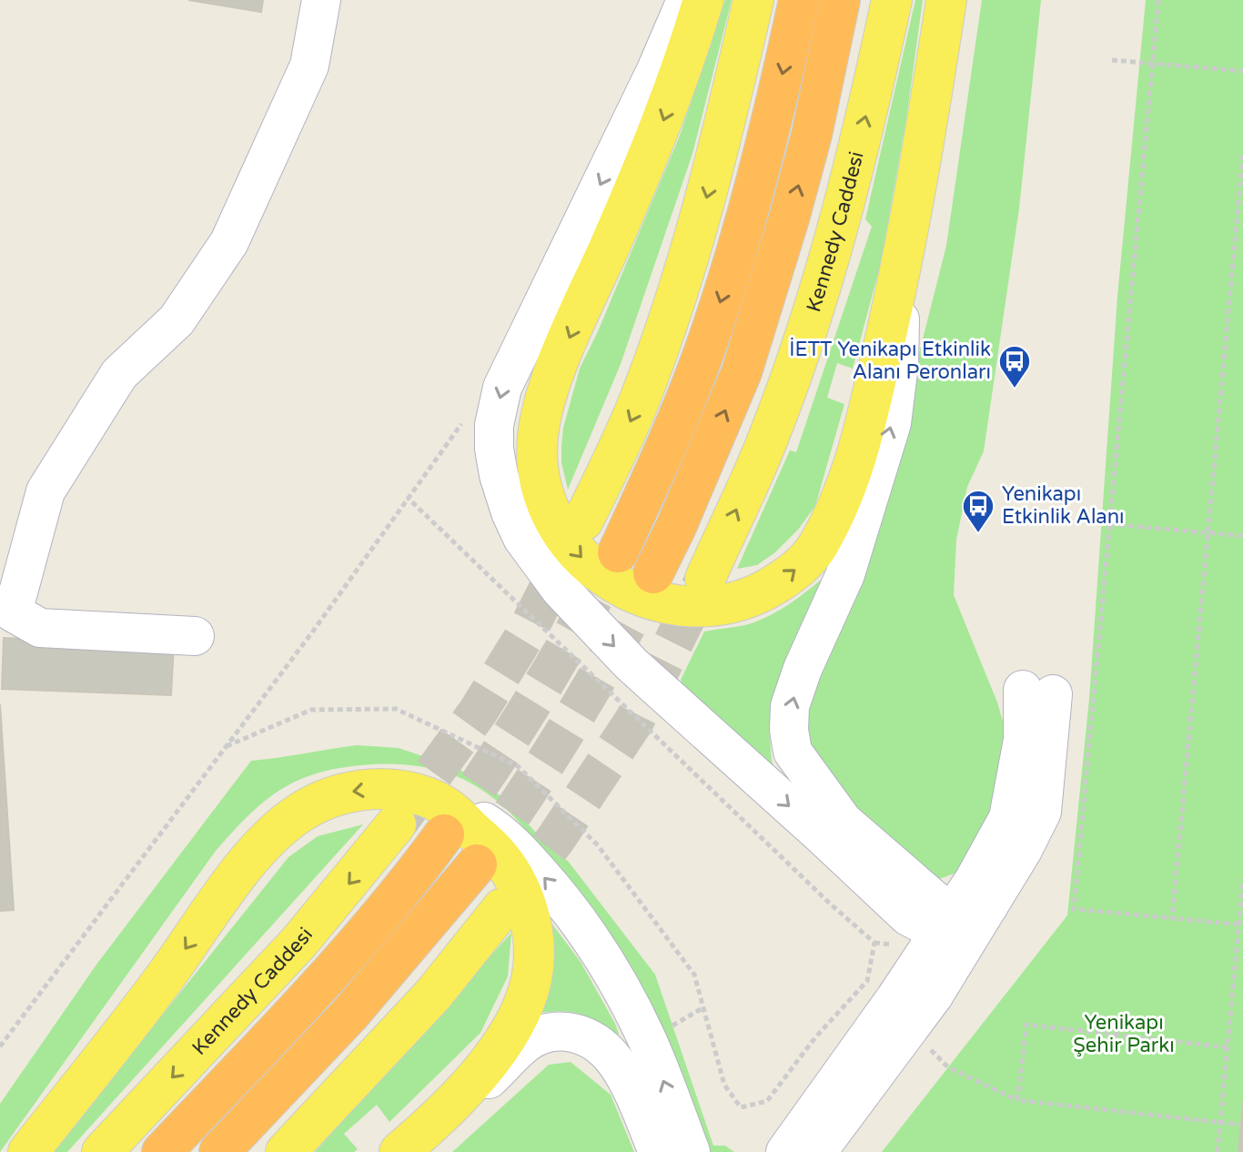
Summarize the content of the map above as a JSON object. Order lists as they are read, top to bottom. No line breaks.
{"streets":{"main road":["Kennedy Caddesi"]},"parks":["Yenikapı Şehir Parkı"],"places":{"bus stop":["İETT Yenikapı Etkinlik Alanı Peronları","Yenikapı Etkinlik Alanı"]}}
